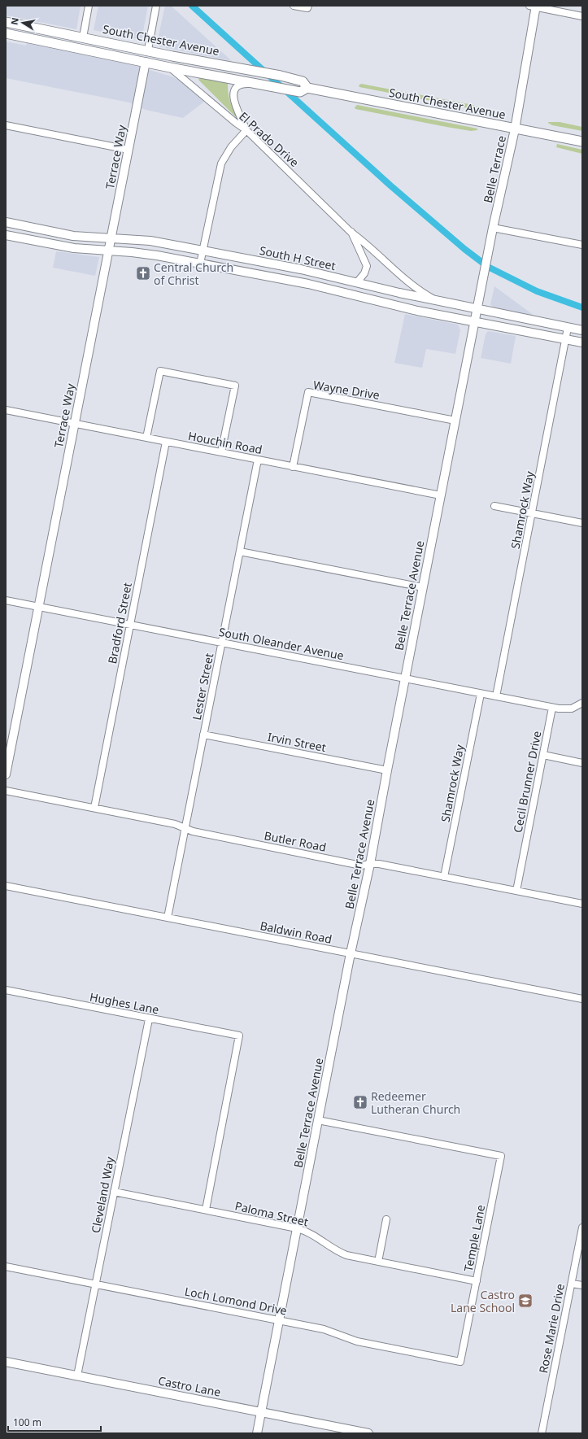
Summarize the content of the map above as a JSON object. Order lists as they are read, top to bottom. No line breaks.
{"streets":{"main road":["South Chester Avenue"],"street":["El Prado Drive","Terrace Way","Belle Terrace","South H Street","Wayne Drive","Houchin Road","Shamrock Way","Belle Terrace Avenue","Bradford Street","South Oleander Avenue","Lester Street","Irvin Street","Cecil Brunner Drive","Butler Road","Baldwin Road","Hughes Lane","Cleveland Way","Paloma Street","Temple Lane","Loch Lomond Drive","Rose Marie Drive","Castro Lane"]},"crossings":[["South Chester Avenue","El Prado Drive"],["South Chester Avenue","Terrace Way"],["South Chester Avenue","Belle Terrace"],["El Prado Drive","South H Street"],["Terrace Way","South H Street"],["Terrace Way","Houchin Road"],["Terrace Way","South Oleander Avenue"],["Belle Terrace","Belle Terrace Avenue"],["South H Street","Shamrock Way"],["South H Street","Belle Terrace Avenue"],["Wayne Drive","Houchin Road"],["Wayne Drive","Belle Terrace Avenue"],["Houchin Road","Belle Terrace Avenue"],["Houchin Road","Bradford Street"],["Houchin Road","Lester Street"],["Shamrock Way","South Oleander Avenue"],["Shamrock Way","Butler Road"],["Belle Terrace Avenue","South Oleander Avenue"],["Belle Terrace Avenue","Irvin Street"],["Belle Terrace Avenue","Butler Road"],["Belle Terrace Avenue","Baldwin Road"],["Belle Terrace Avenue","Paloma Street"],["Belle Terrace Avenue","Temple Lane"],["Belle Terrace Avenue","Loch Lomond Drive"],["Belle Terrace Avenue","Castro Lane"],["Bradford Street","South Oleander Avenue"],["Bradford Street","Butler Road"],["South Oleander Avenue","Lester Street"],["South Oleander Avenue","Cecil Brunner Drive"],["Lester Street","Irvin Street"],["Lester Street","Butler Road"],["Lester Street","Baldwin Road"],["Cecil Brunner Drive","Butler Road"],["Hughes Lane","Cleveland Way"],["Hughes Lane","Paloma Street"],["Cleveland Way","Paloma Street"],["Cleveland Way","Loch Lomond Drive"],["Cleveland Way","Castro Lane"],["Paloma Street","Temple Lane"],["Temple Lane","Loch Lomond Drive"]],"places":{"church":["Central Church of Christ","Redeemer Lutheran Church"],"school or university":["Castro Lane School"]},"scale_bar":"100 m","north":"left"}
